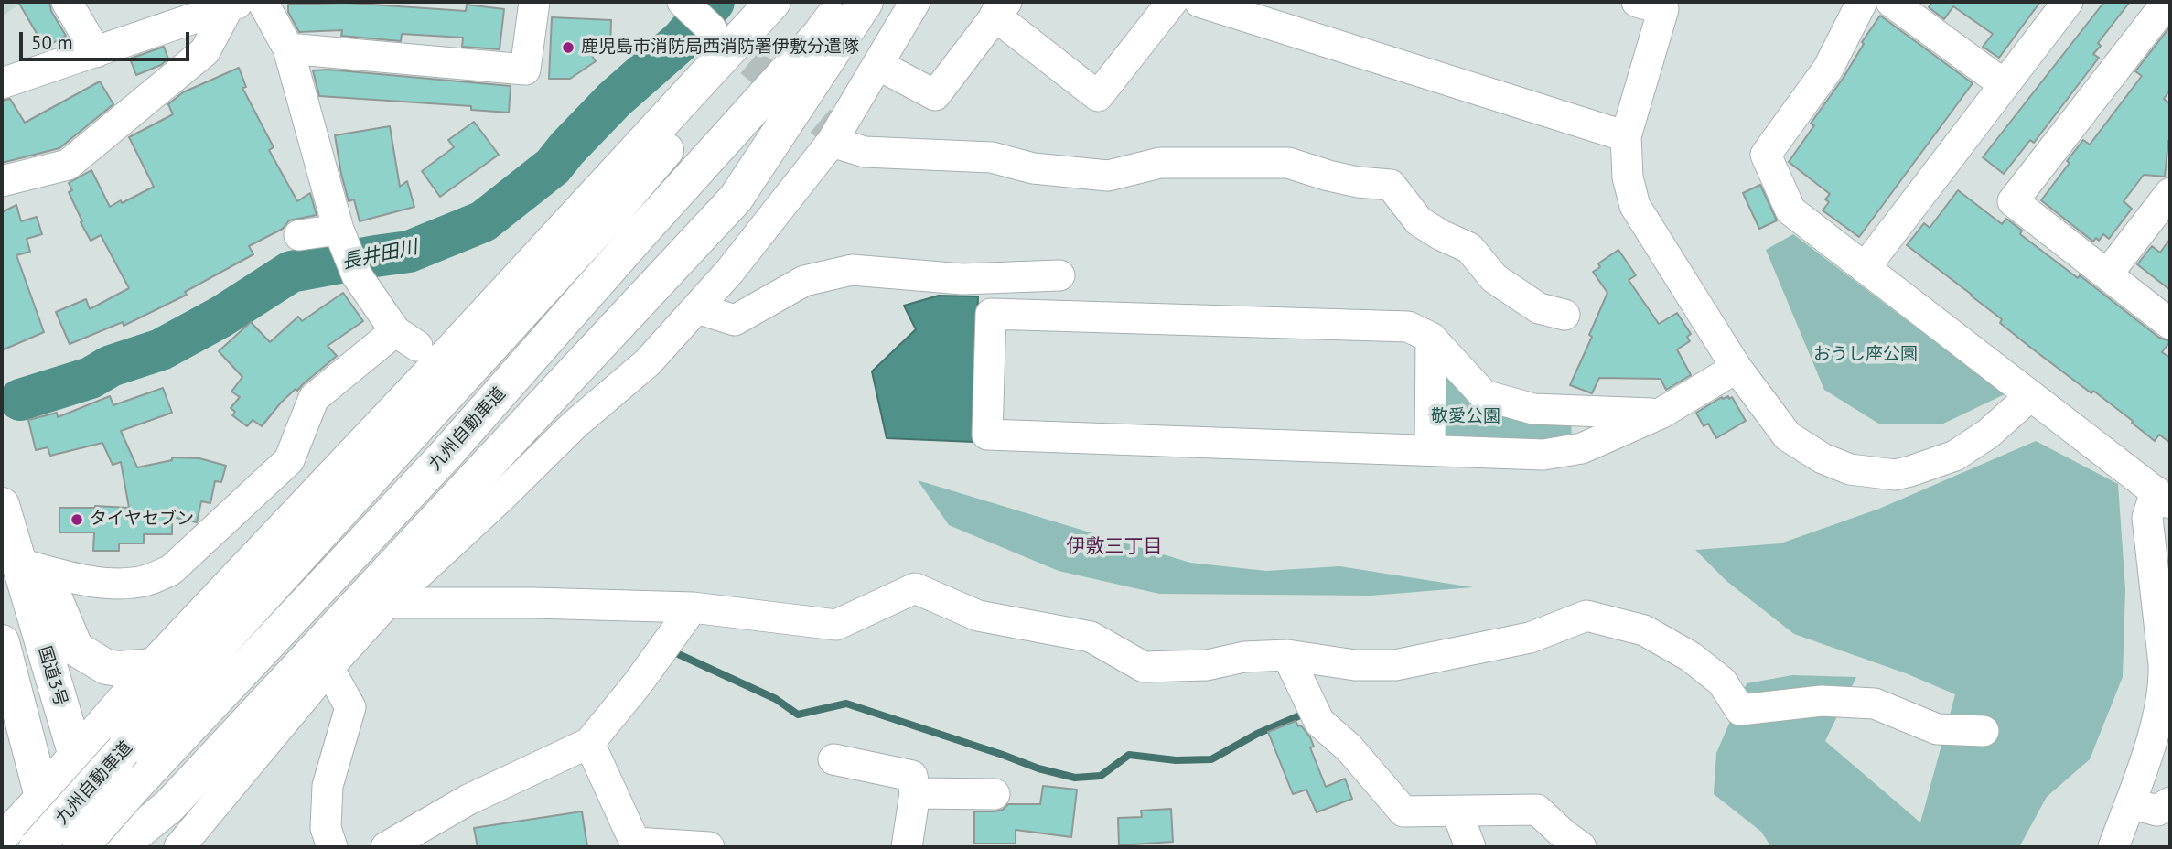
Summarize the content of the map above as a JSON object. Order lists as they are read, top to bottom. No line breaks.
{"streets":{"highway":["九州自動車道","国道3号"]},"districts":["伊敷三丁目"],"water":["長井田川"],"parks":["おうし座公園","敬愛公園"],"places":["鹿児島市消防局西消防署伊敷分遣隊","タイヤセブン"],"scale_bar":"50 m"}
